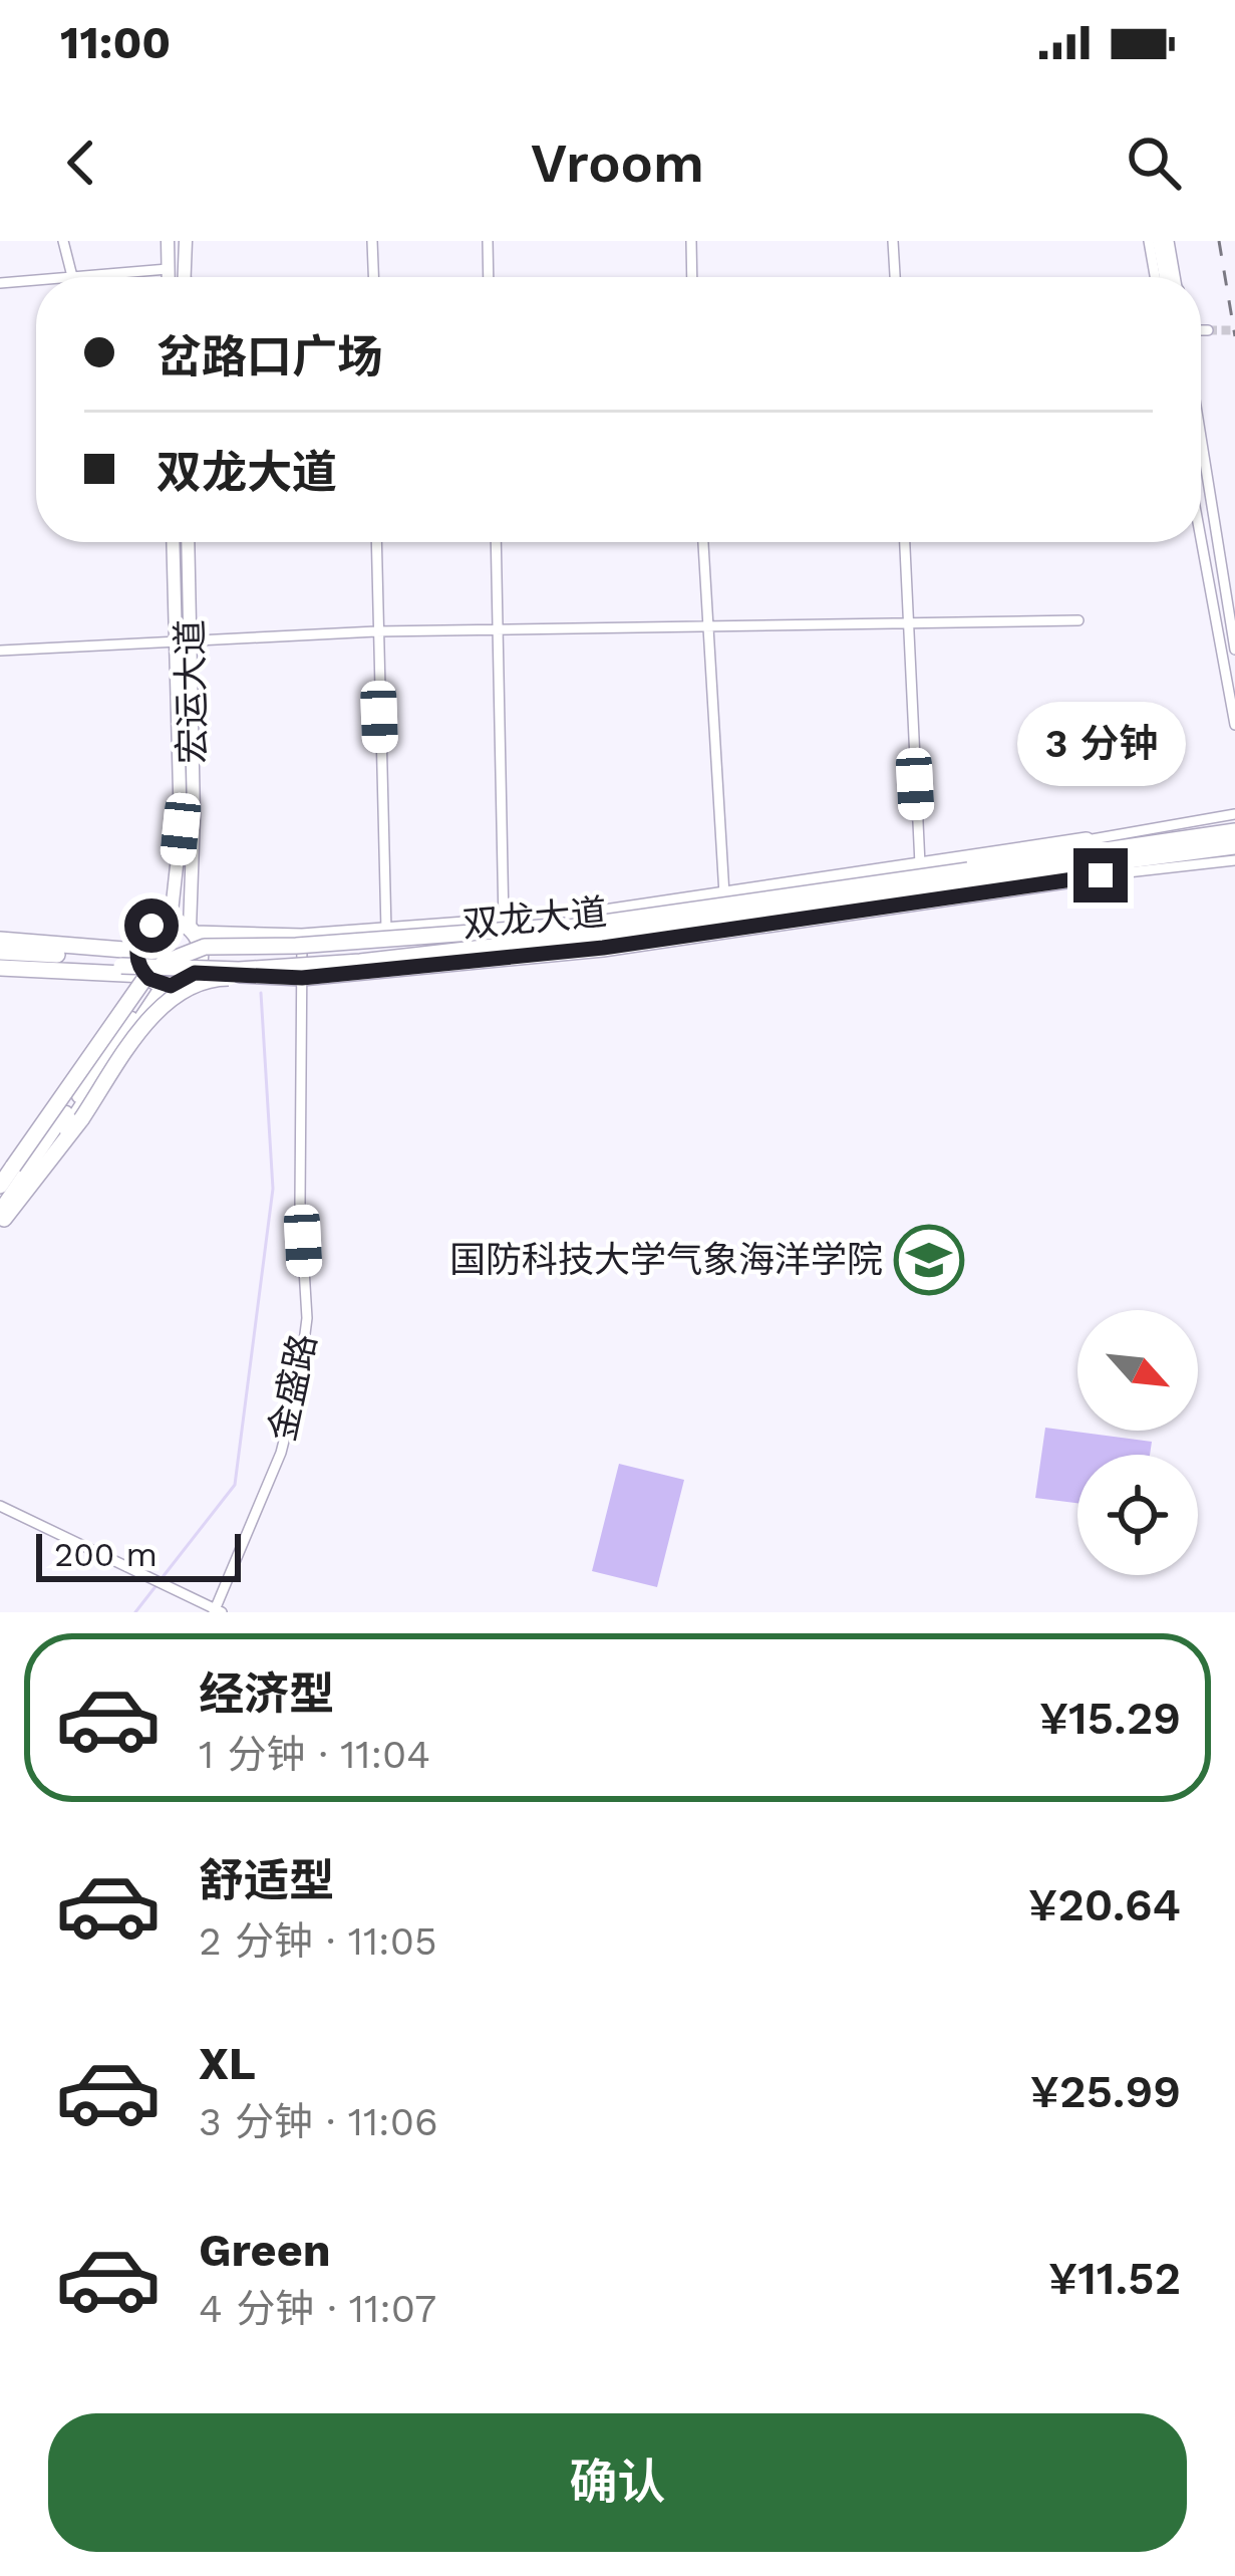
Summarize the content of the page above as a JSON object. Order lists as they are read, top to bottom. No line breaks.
{"streets":{"highway":["双龙大道"],"main road":["宏运大道"],"street":["金盛路"]},"crossings":[["宏运大道","双龙大道"],["双龙大道","金盛路"]],"places":{"school or university":["国防科技大学气象海洋学院"]},"scale_bar":"200 m","north":"bottom right","page":{"status":"11:00","header":"Vroom","banner":["岔路口广场","双龙大道"],"bubble":"3 分钟","scale":"200 m","list":[{"name":"经济型","note":"1 分钟 · 11:04","value":"¥15.29"},{"name":"舒适型","note":"2 分钟 · 11:05","value":"¥20.64"},{"name":"XL","note":"3 分钟 · 11:06","value":"¥25.99"},{"name":"Green","note":"4 分钟 · 11:07","value":"¥11.52"}],"buttons":"确认"}}
